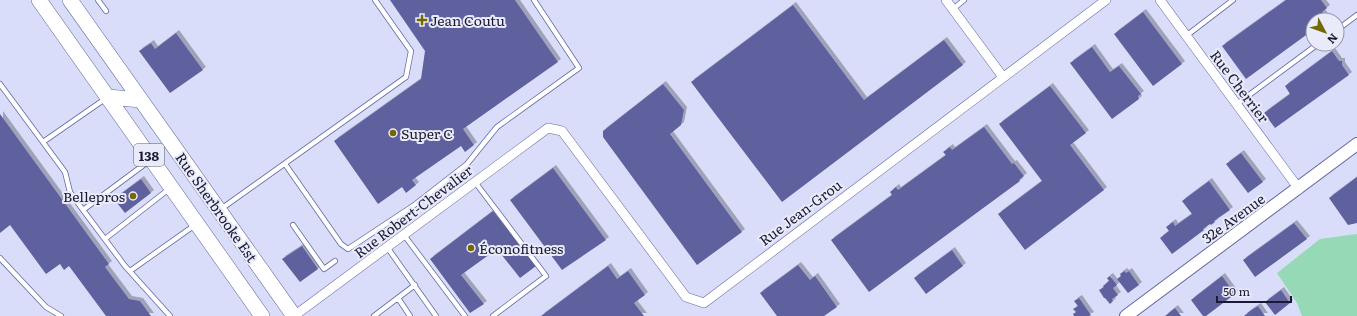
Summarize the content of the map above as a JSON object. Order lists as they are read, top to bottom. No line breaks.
{"streets":{"main road":["138","Rue Sherbrooke Est"],"street":["Rue Cherrier","Rue Robert-Chevalier","Rue Jean-Grou","32e Avenue"]},"crossings":[["Rue Cherrier","32e Avenue"],["Rue Sherbrooke Est","Rue Robert-Chevalier"],["Rue Robert-Chevalier","Rue Jean-Grou"]],"places":{"health":["Jean Coutu"],"other":["Super C","Bellepros","Éconofitness"]},"scale_bar":"50 m","north":"bottom right"}
